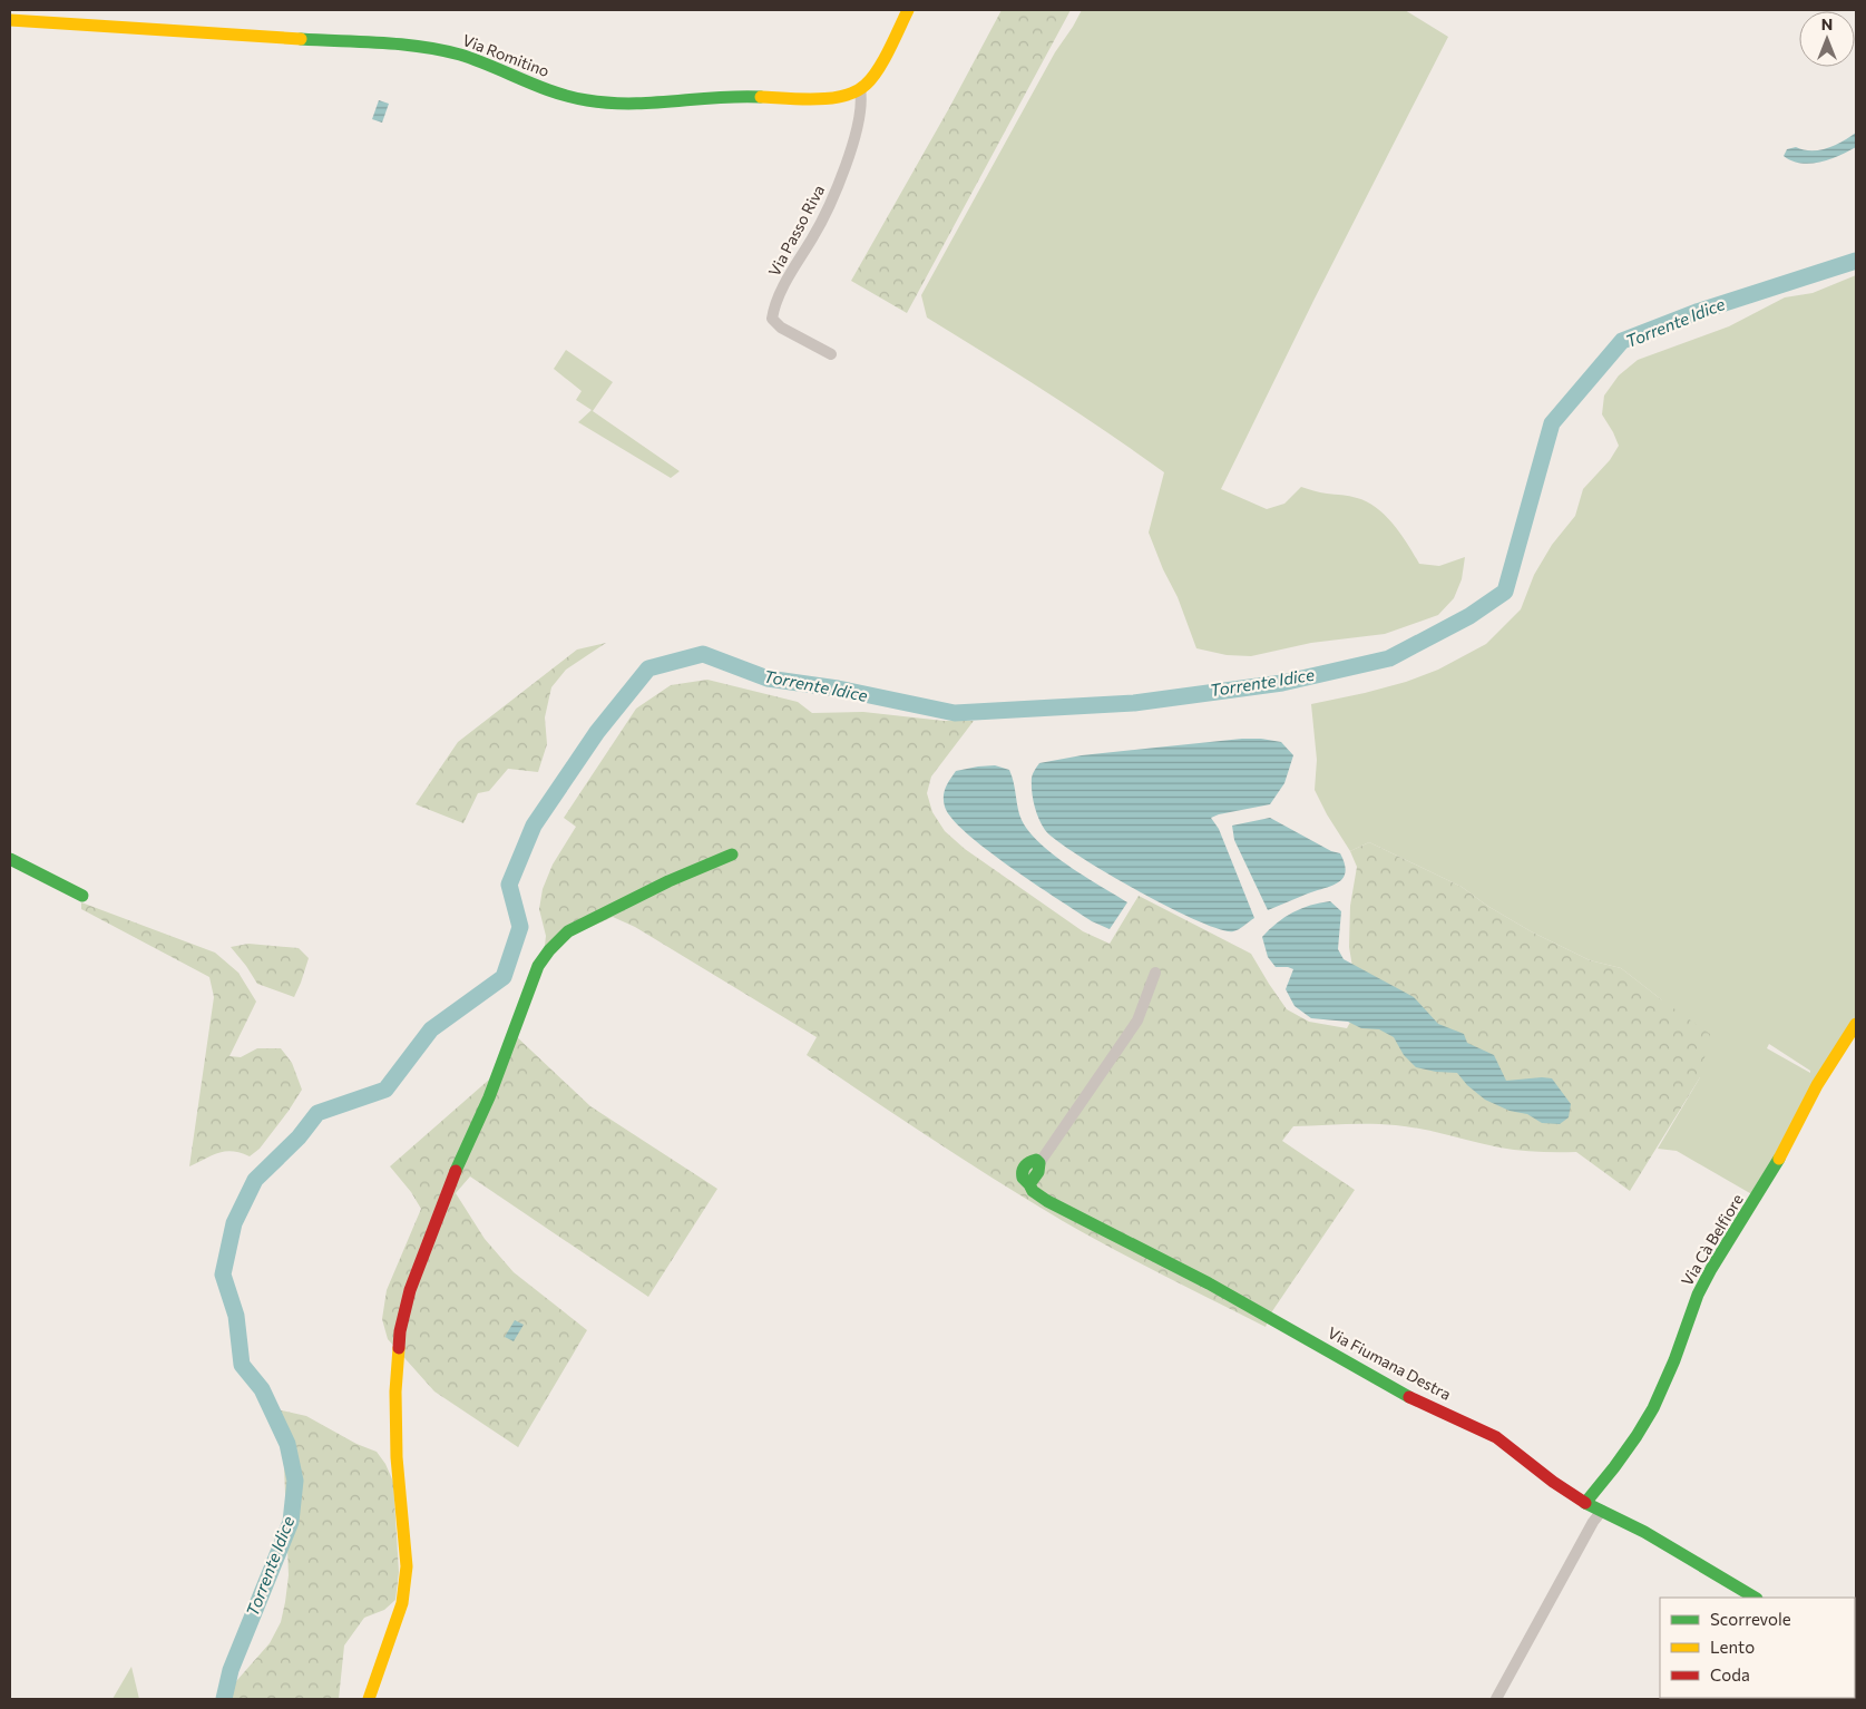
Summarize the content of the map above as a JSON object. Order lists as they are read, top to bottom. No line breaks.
{"streets":{"street":["Via Romitino","Via Passo Riva","Via Cà Belfiore","Via Fiumana Destra"]},"crossings":[["Via Romitino","Via Passo Riva"],["Via Cà Belfiore","Via Fiumana Destra"]],"water":["Torrente Idice"],"legend":["Scorrevole","Lento","Coda"],"north":"top"}
